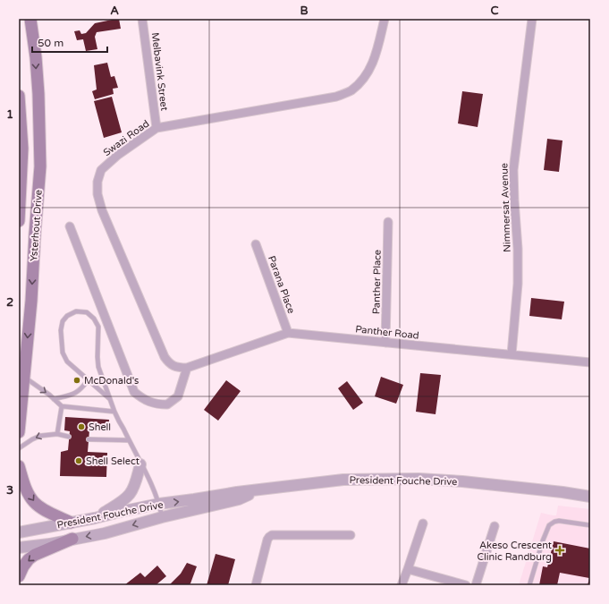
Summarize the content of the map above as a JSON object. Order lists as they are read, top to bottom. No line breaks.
{"streets":{"main road":["Ysterhout Drive"],"street":["Melbavink Street","Swazi Road","Nimmersat Avenue","Panther Place","Parana Place","Panther Road","President Fouche Drive"]},"crossings":[["Melbavink Street","Swazi Road"],["Swazi Road","Panther Road"],["Nimmersat Avenue","Panther Road"],["Panther Place","Panther Road"],["Parana Place","Panther Road"]],"places":{"other":["McDonald's","Shell","Shell Select"],"health":["Akeso Crescent Clinic Randburg"]},"scale_bar":"50 m","grid":{"columns":["A","B","C"],"rows":["1","2","3"]}}
